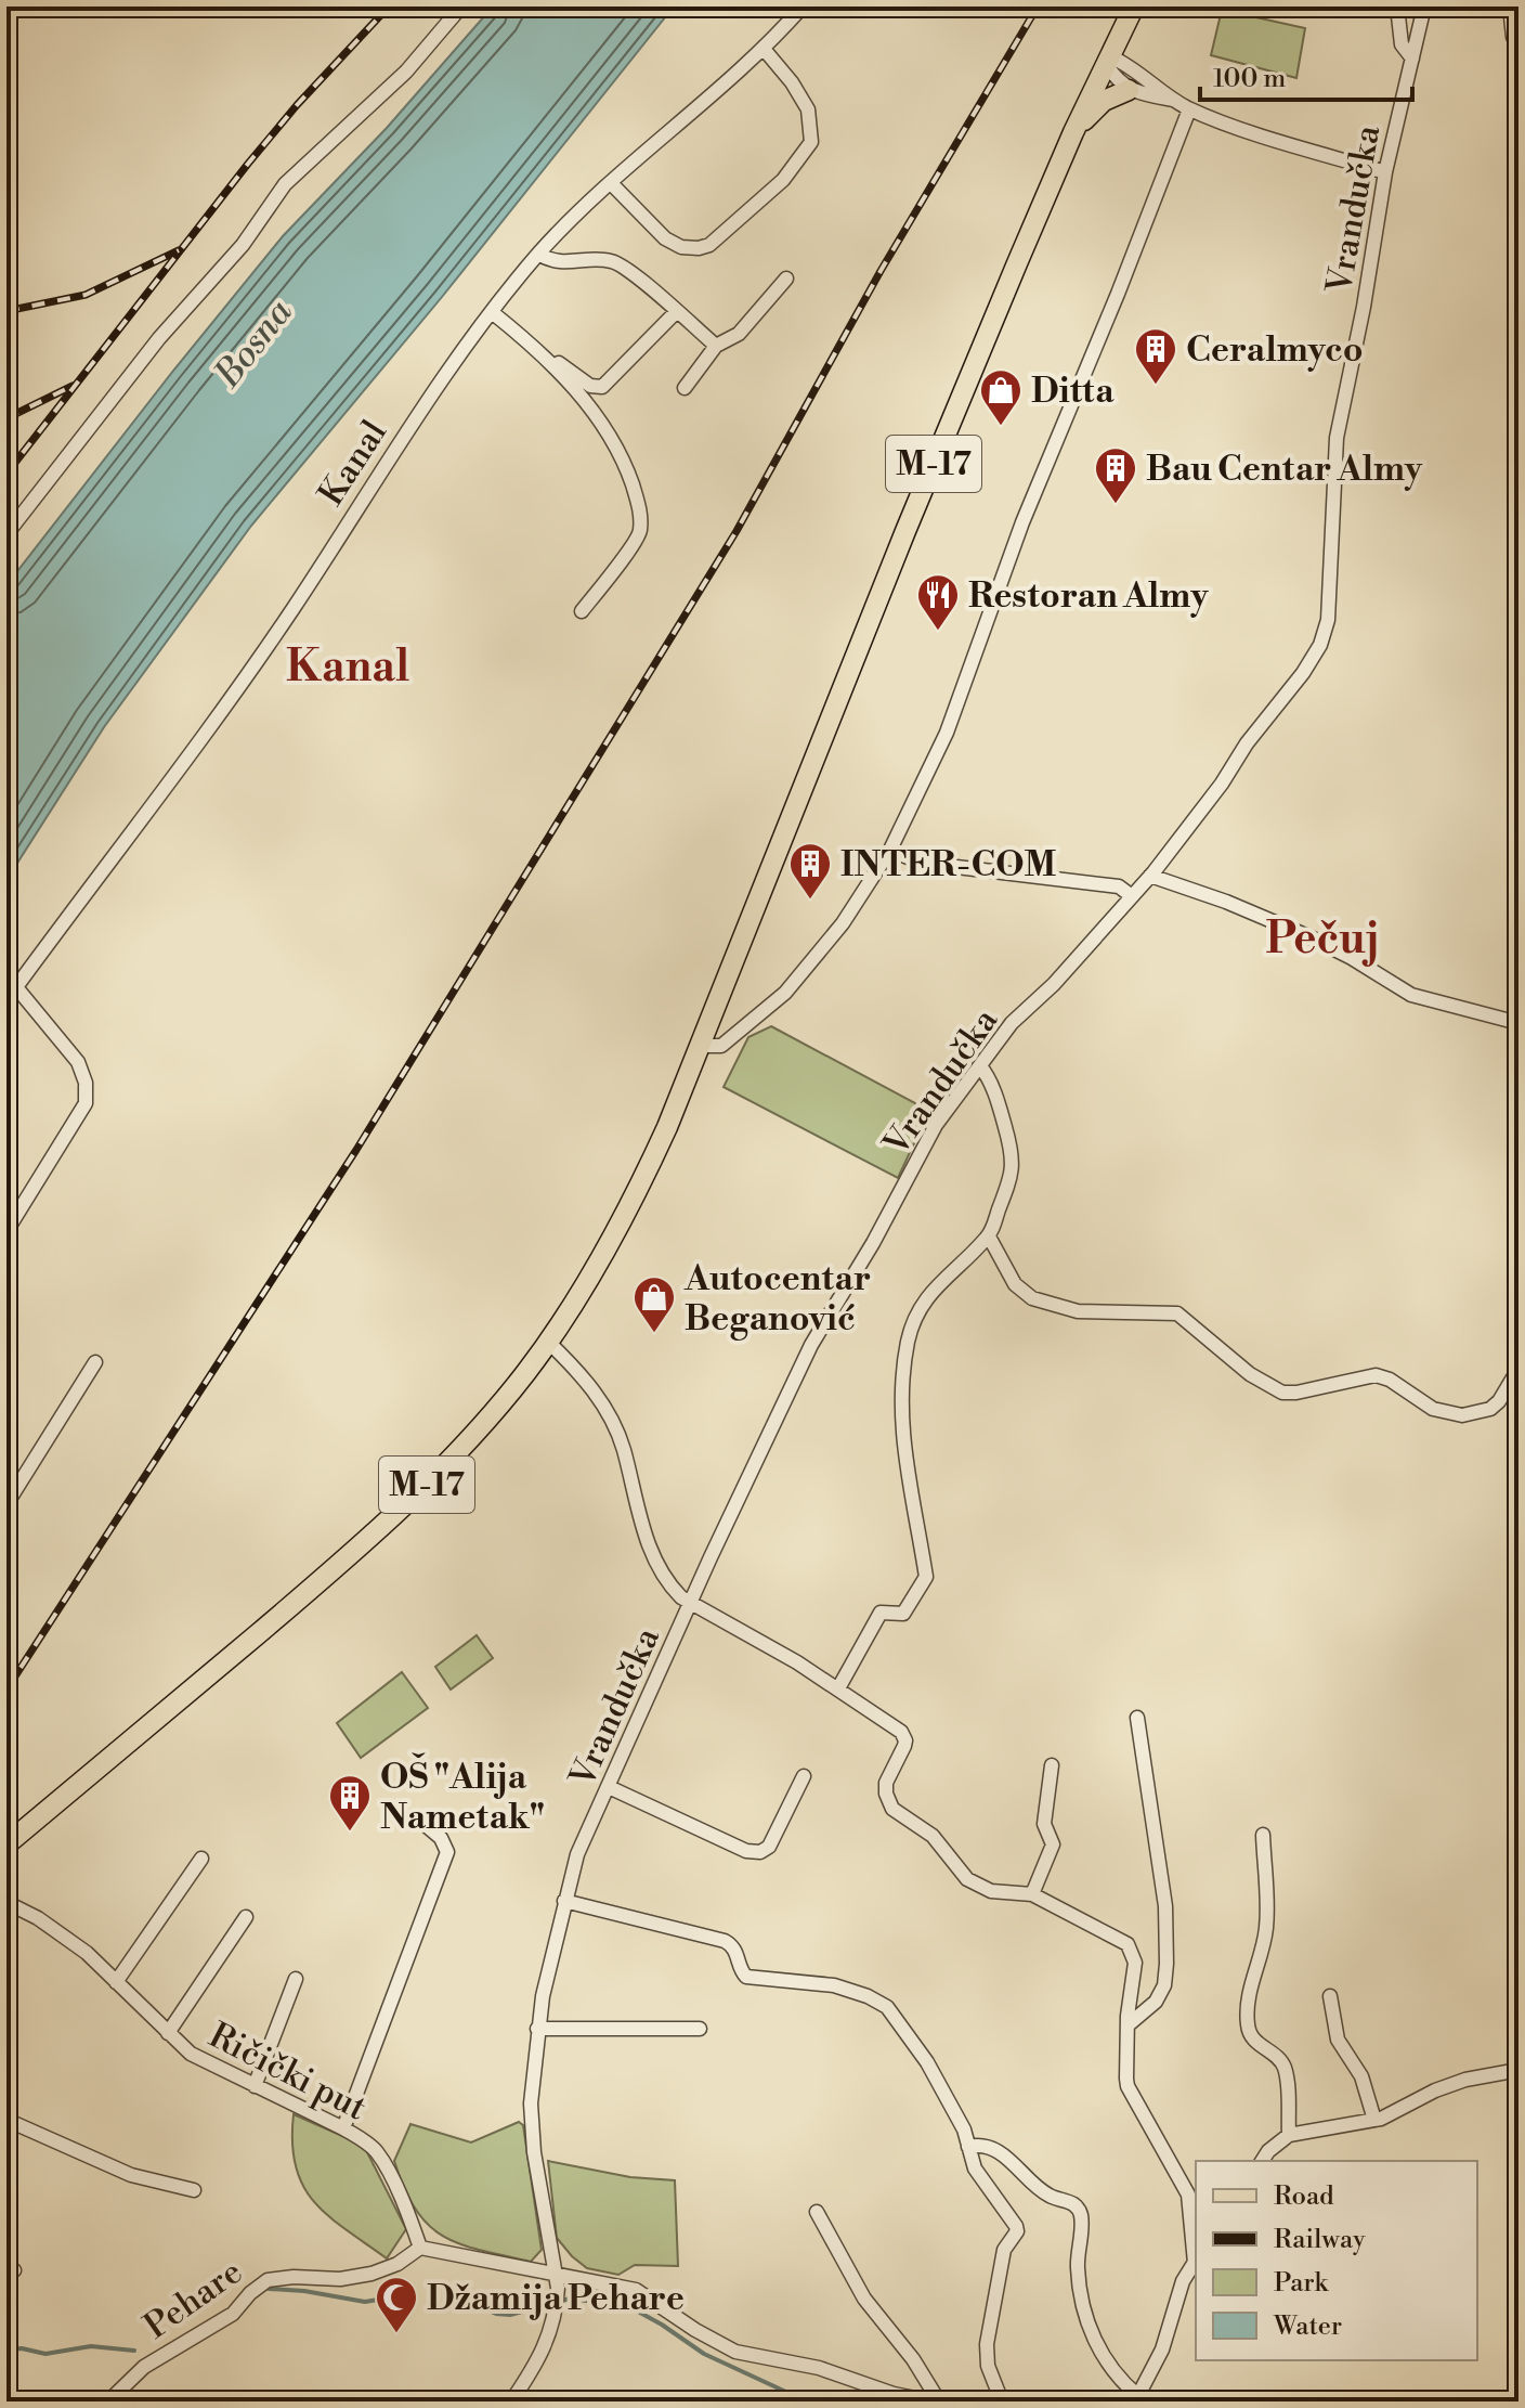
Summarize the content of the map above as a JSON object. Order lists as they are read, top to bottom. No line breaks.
{"streets":{"main road":["M-17"],"street":["Vrandučka","Kanal","Ričički put","Pehare"]},"crossings":[["Ričički put","Pehare"]],"districts":["Kanal","Pečuj"],"water":["Bosna"],"places":{"building":["Ceralmyco","Bau Centar Almy","INTER-COM","OŠ \"Alija Nametak\""],"shop":["Ditta","Autocentar Beganović"],"restaurant":["Restoran Almy"],"mosque":["Džamija Pehare"]},"legend":["Road","Railway","Park","Water"],"scale_bar":"100 m"}
